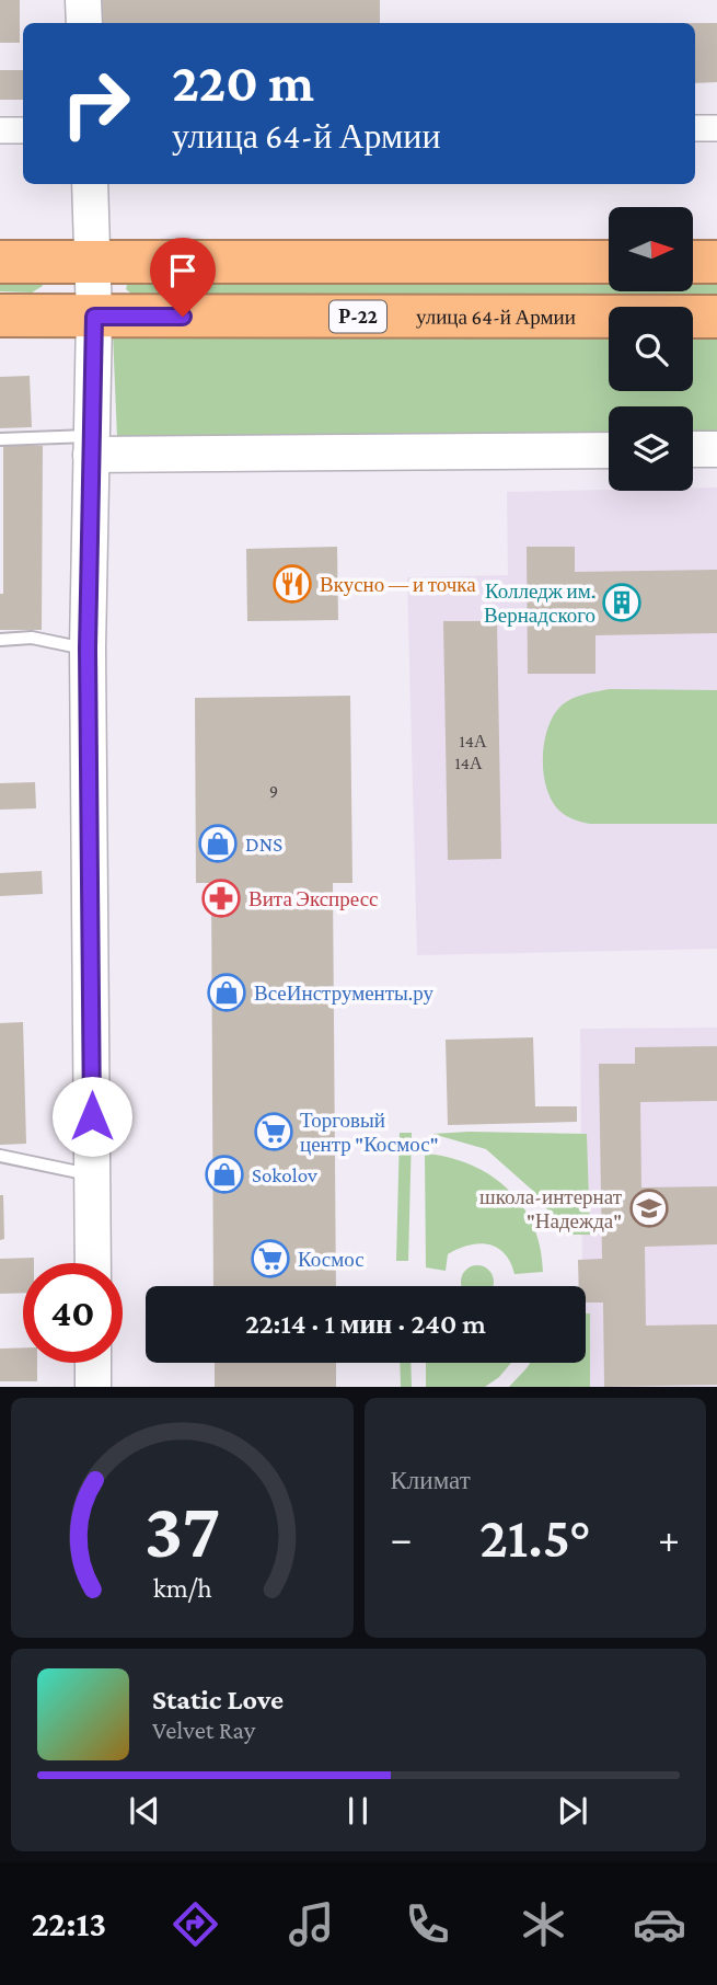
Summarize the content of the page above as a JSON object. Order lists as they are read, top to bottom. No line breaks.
{"streets":{"highway":["Р-22","улица 64-й Армии"]},"places":{"restaurant":["Вкусно — и точка"],"building":["Колледж им. Вернадского"],"shop":["DNS","ВсеИнструменты.ру","Sokolov"],"pharmacy":["Вита Экспресс"],"supermarket":["Торговый центр \"Космос\"","Космос"],"school or university":["школа-интернат \"Надежда\""]},"house_numbers":["14А","14А","9"],"north":"right","page":{"turn":["220 m","улица 64-й Армии"],"limit":"40","trip":"22:14 · 1 мин · 240 m","tile":"Климат","heat":["−","21.5°","+"],"song":["Static Love","Velvet Ray"],"tabs":"22:13","gauge":["37","km/h"]}}
